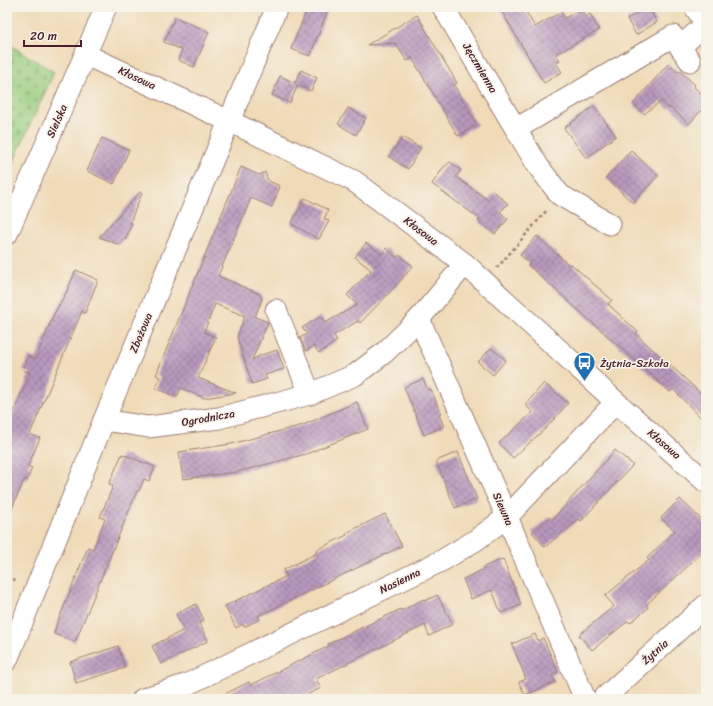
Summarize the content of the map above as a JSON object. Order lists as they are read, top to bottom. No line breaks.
{"streets":{"street":["Jęczmienna","Kłosowa","Sielska","Zbożowa","Ogrodnicza","Siewna","Nasienna","Żytnia"]},"crossings":[["Kłosowa","Sielska"],["Kłosowa","Zbożowa"],["Kłosowa","Ogrodnicza"],["Kłosowa","Nasienna"],["Zbożowa","Ogrodnicza"],["Ogrodnicza","Siewna"],["Siewna","Nasienna"]],"places":{"bus stop":["Żytnia-Szkoła"]},"scale_bar":"20 m"}
